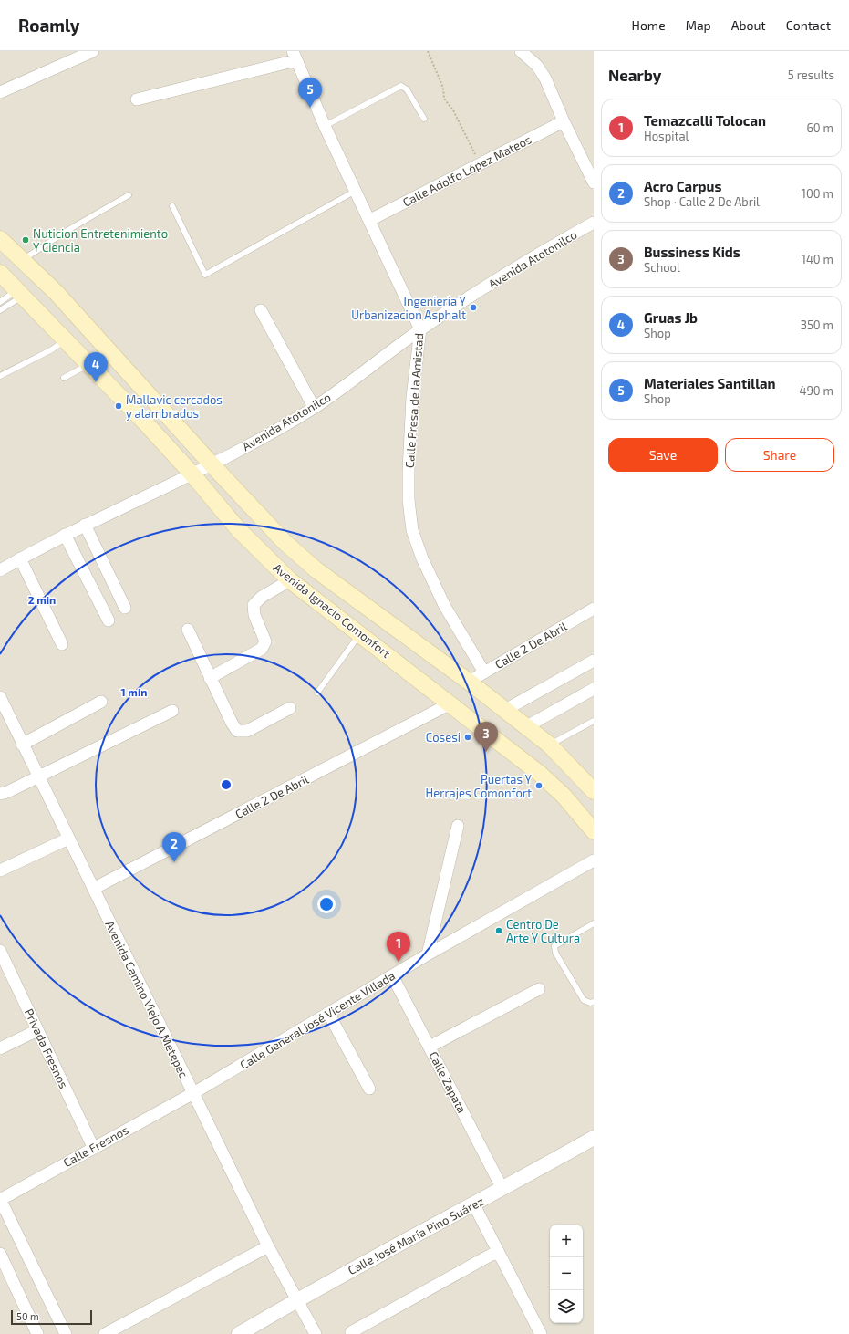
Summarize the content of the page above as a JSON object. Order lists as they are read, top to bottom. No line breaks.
{"streets":{"main road":["Avenida Ignacio Comonfort"],"street":["Calle Adolfo López Mateos","Avenida Atotonilco","Calle Presa de la Amistad","Calle 2 De Abril","Avenida Camino Viejo A Metepec","Calle General José Vicente Villada","Privada Fresnos","Calle Zapata","Calle Fresnos","Calle José María Pino Suárez"]},"crossings":[["Calle Adolfo López Mateos","Calle Presa de la Amistad"],["Avenida Atotonilco","Calle Presa de la Amistad"],["Avenida Atotonilco","Avenida Ignacio Comonfort"],["Calle Presa de la Amistad","Calle 2 De Abril"],["Avenida Ignacio Comonfort","Calle 2 De Abril"],["Calle 2 De Abril","Avenida Camino Viejo A Metepec"],["Avenida Camino Viejo A Metepec","Calle General José Vicente Villada"],["Avenida Camino Viejo A Metepec","Calle Fresnos"],["Avenida Camino Viejo A Metepec","Calle José María Pino Suárez"],["Calle General José Vicente Villada","Calle Zapata"],["Calle General José Vicente Villada","Calle Fresnos"],["Privada Fresnos","Calle Fresnos"],["Calle Zapata","Calle José María Pino Suárez"]],"places":["Nuticion Entretenimiento Y Ciencia","Ingenieria Y Urbanizacion Asphalt","Mallavic cercados y alambrados","Cosesi","Puertas Y Herrajes Comonfort","Centro De Arte Y Cultura"],"scale_bar":"50 m","page":{"header":"Roamly","nav":["Home","Map","About","Contact"],"heading":["Nearby","5 results"],"pins":["5","4","3","2","1"],"list":[{"mark":"1","name":"Temazcalli Tolocan","note":"Hospital","value":"60 m"},{"mark":"2","name":"Acro Carpus","note":"Shop · Calle 2 De Abril","value":"100 m"},{"mark":"3","name":"Bussiness Kids","note":"School","value":"140 m"},{"mark":"4","name":"Gruas Jb","note":"Shop","value":"350 m"},{"mark":"5","name":"Materiales Santillan","note":"Shop","value":"490 m"}],"buttons":["Save","Share"],"map_buttons":["+","−"],"scale":"50 m"},"rings":["2 min","1 min"]}
